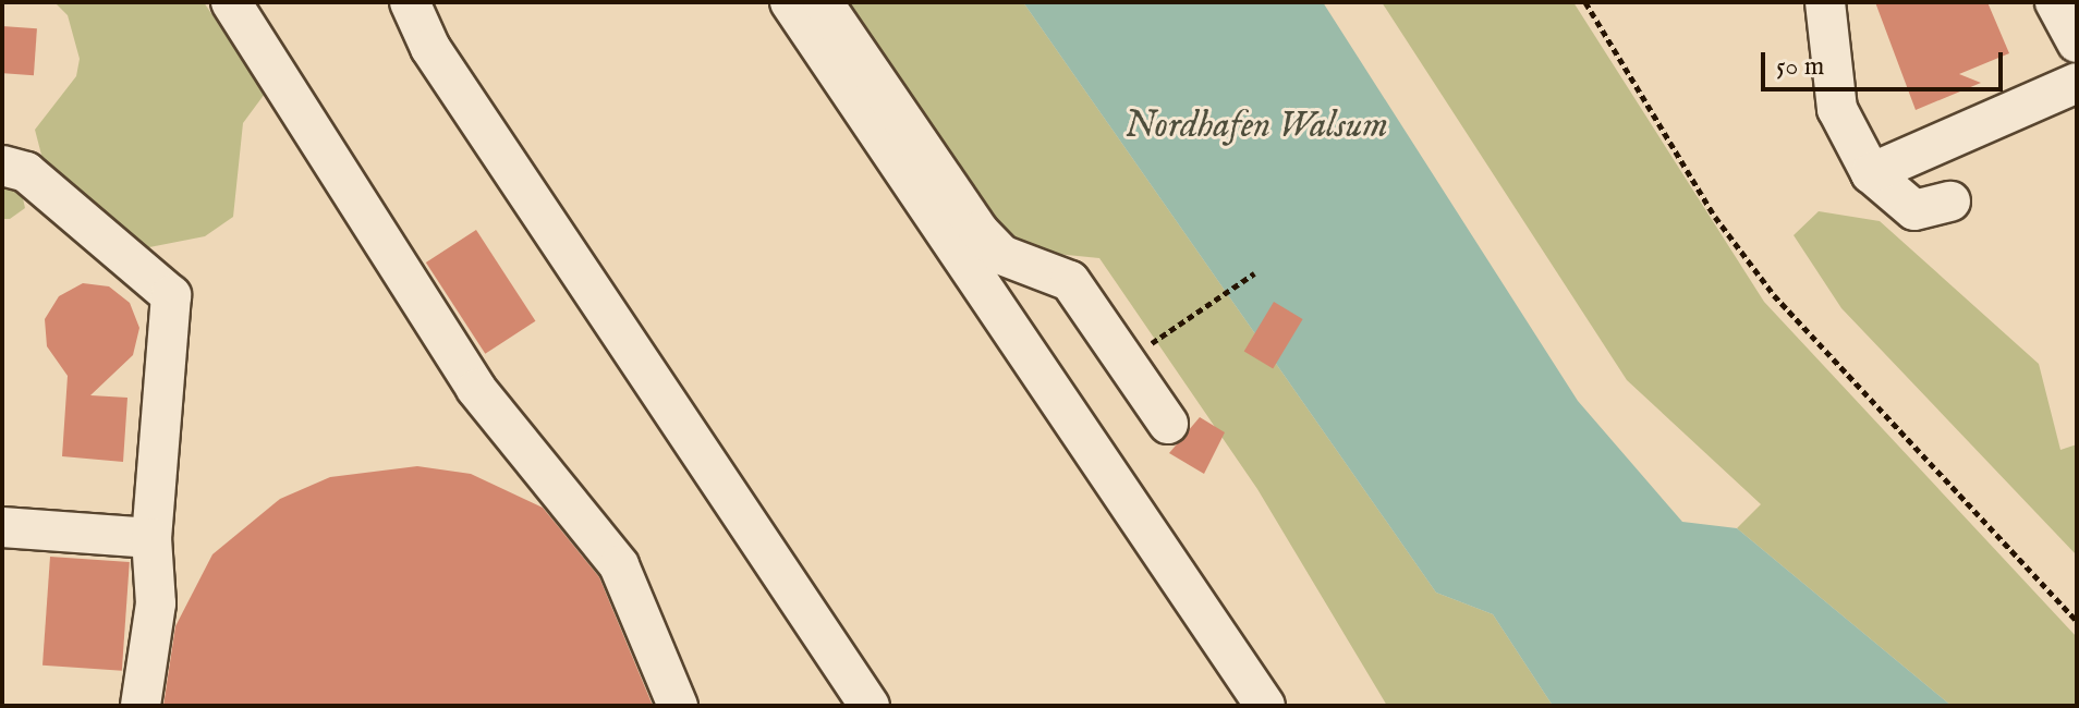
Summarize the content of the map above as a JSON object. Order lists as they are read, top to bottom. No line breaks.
{"water":["Nordhafen Walsum"],"scale_bar":"50 m"}
